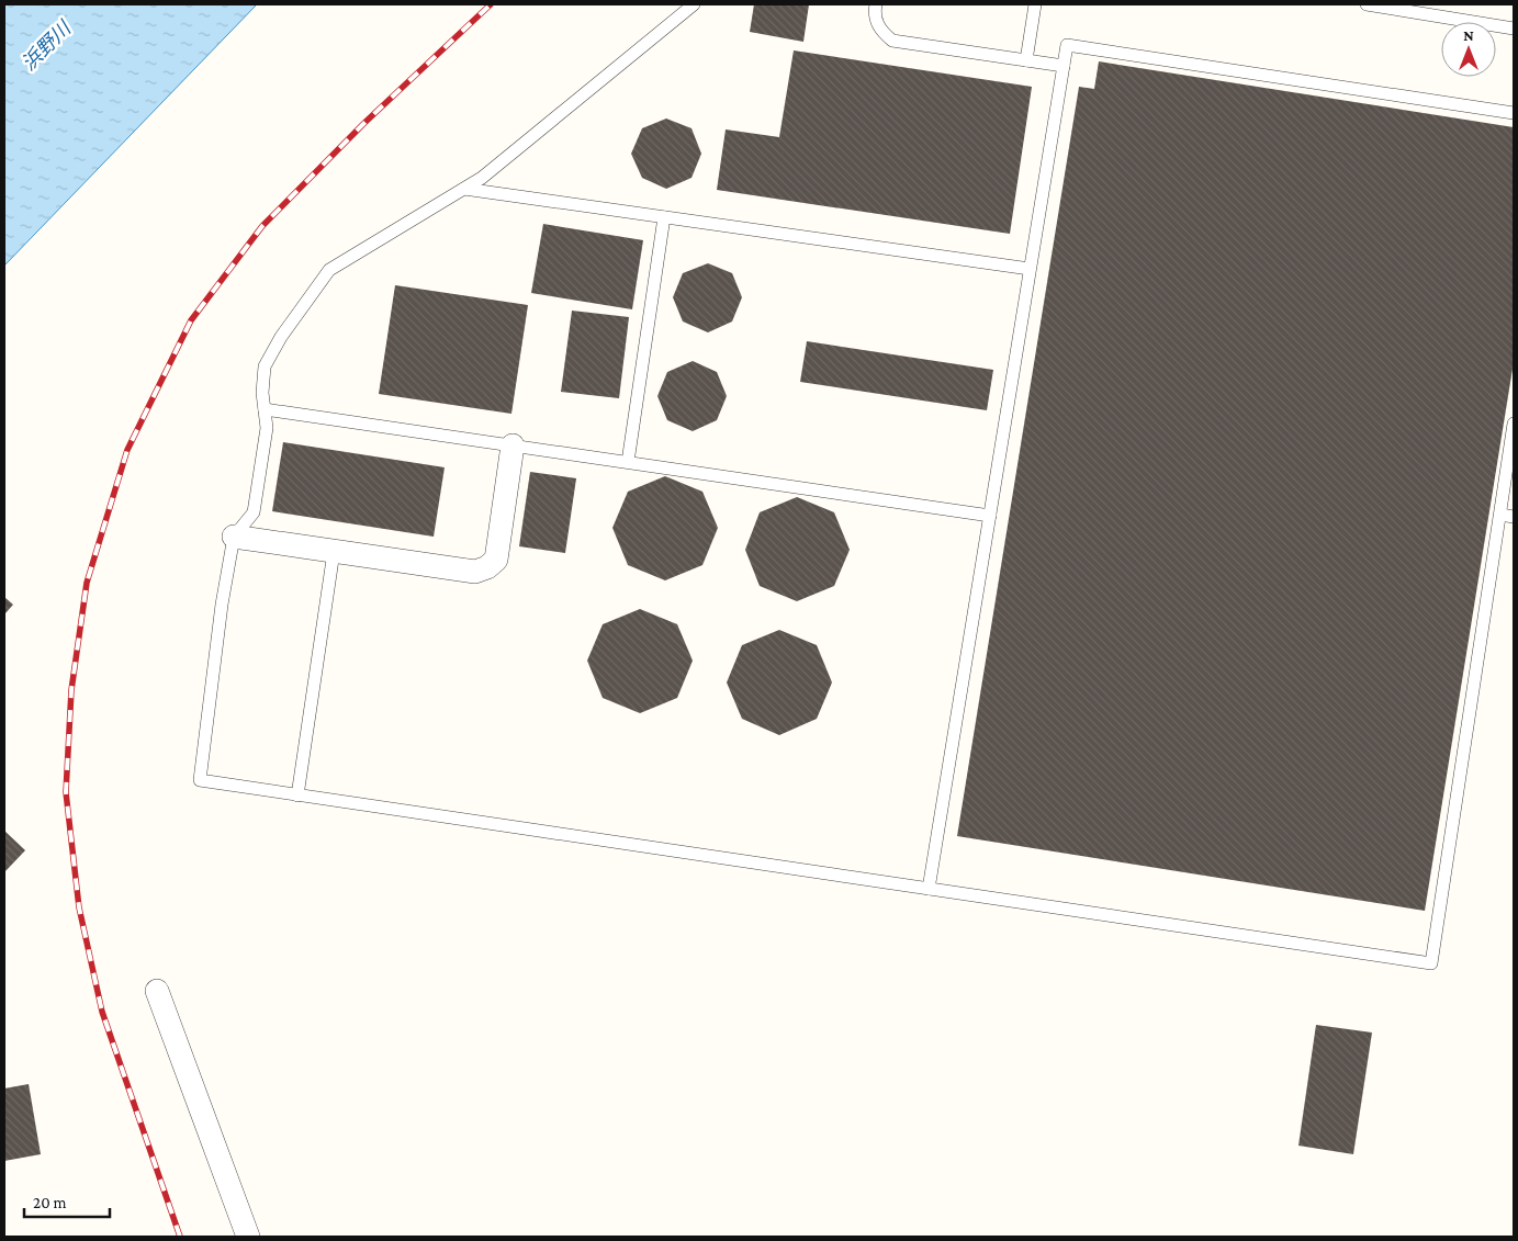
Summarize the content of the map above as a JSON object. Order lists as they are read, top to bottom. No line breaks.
{"water":["浜野川"],"scale_bar":"20 m","north":"top"}
